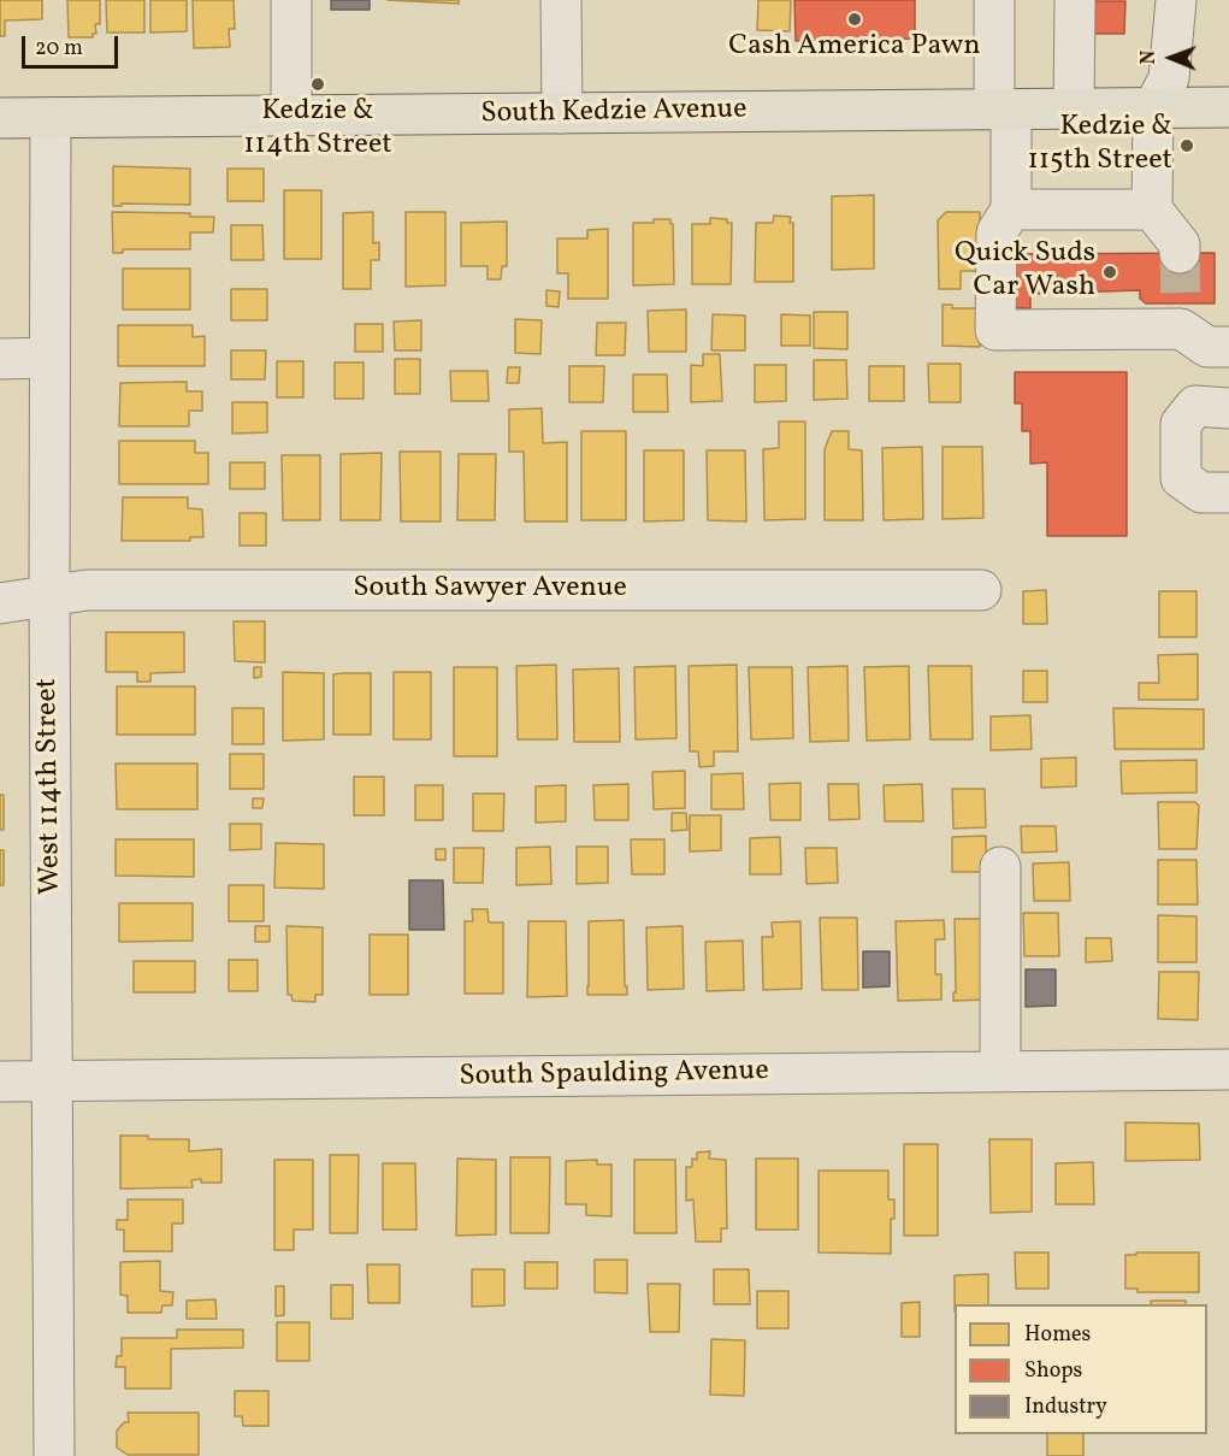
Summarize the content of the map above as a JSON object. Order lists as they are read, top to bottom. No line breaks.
{"streets":{"main road":["South Kedzie Avenue"],"street":["South Sawyer Avenue","West 114th Street","South Spaulding Avenue"]},"crossings":[["South Kedzie Avenue","West 114th Street"],["South Sawyer Avenue","West 114th Street"],["West 114th Street","South Spaulding Avenue"]],"places":["Cash America Pawn","Kedzie & 114th Street","Kedzie & 115th Street","Quick Suds Car Wash"],"legend":["Homes","Shops","Industry"],"scale_bar":"20 m","north":"left"}
